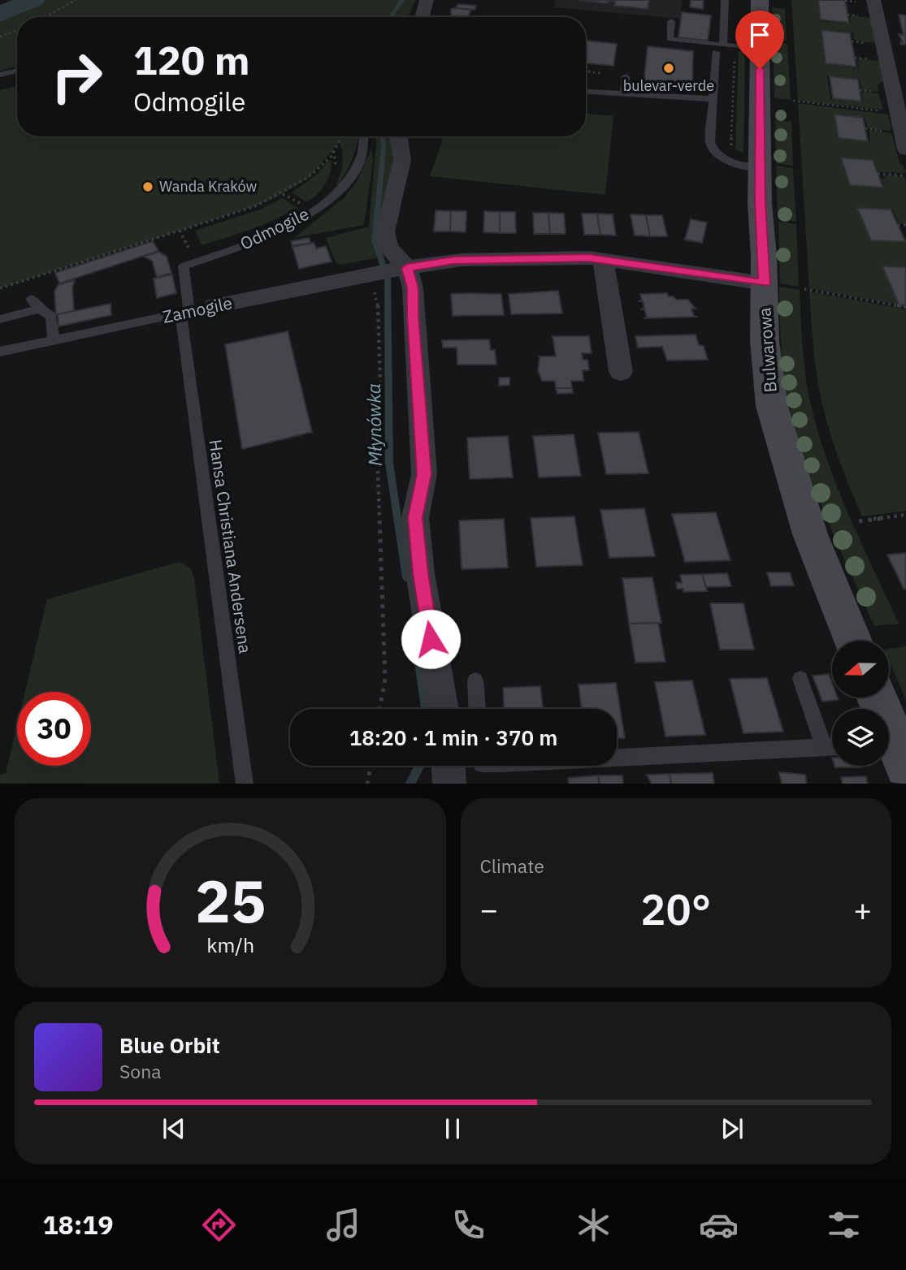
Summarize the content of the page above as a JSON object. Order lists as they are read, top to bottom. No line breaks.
{"streets":{"street":["Zamogile","Bulwarowa"],"lane":["Odmogile","Hansa Christiana Andersena"]},"crossings":[["Odmogile","Zamogile"],["Odmogile","Hansa Christiana Andersena"],["Zamogile","Hansa Christiana Andersena"]],"water":["Młynówka"],"places":["bulevar-verde","Wanda Kraków"],"north":"left","page":{"turn":["120 m","Odmogile"],"limit":"30","trip":"18:20 · 1 min · 370 m","tile":"Climate","heat":["−","20°","+"],"song":["Blue Orbit","Sona"],"tabs":"18:19","gauge":["25","km/h"]}}
